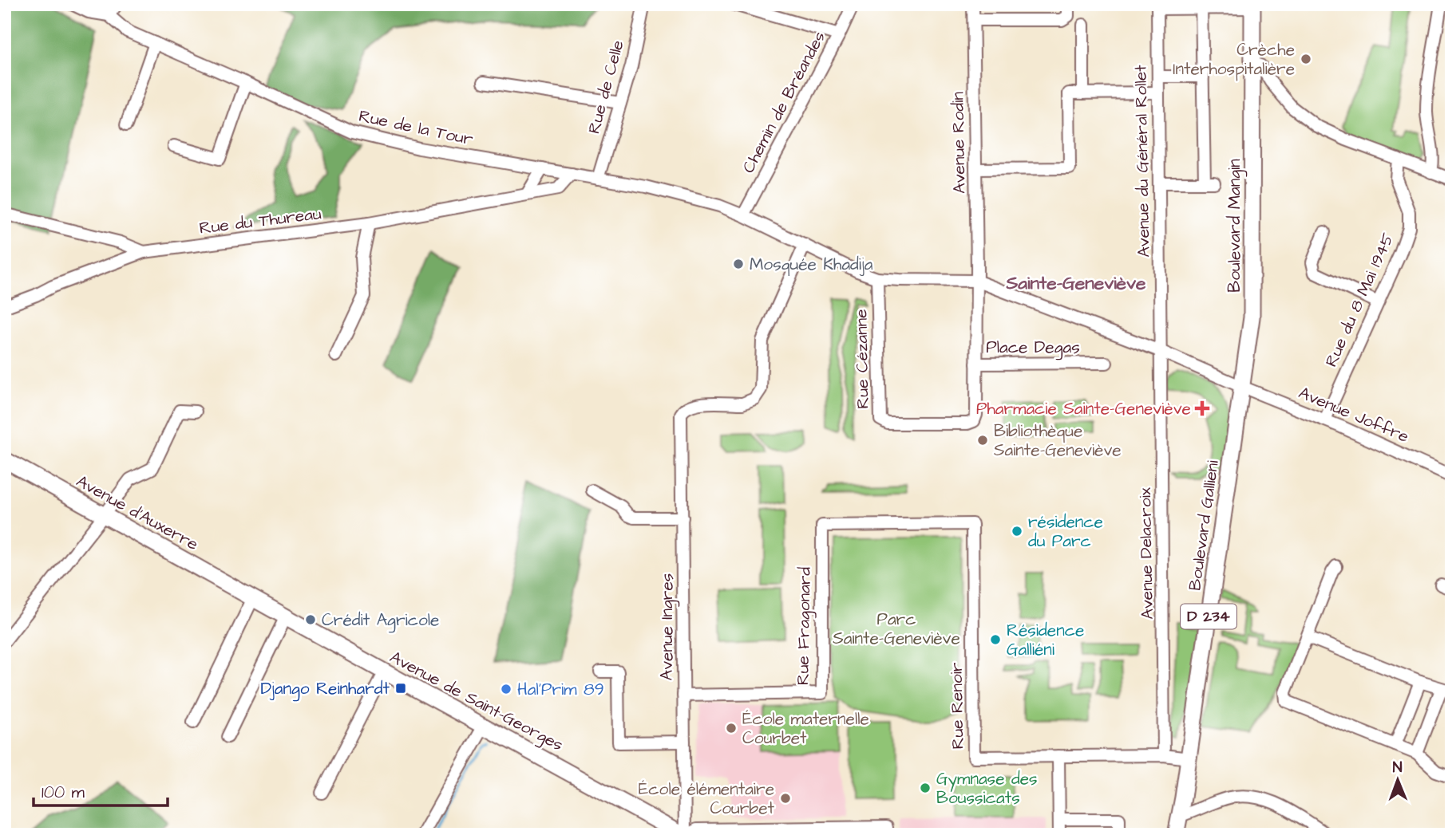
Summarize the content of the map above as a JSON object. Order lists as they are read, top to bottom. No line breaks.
{"streets":{"main road":["Boulevard Mangin","Avenue d'Auxerre","Boulevard Gallieni","D 234","Avenue de Saint-Georges"],"street":["Rue de Celle","Chemin de Bréandes","Rue de la Tour","Avenue Rodin","Avenue du Général Rollet","Rue du Thureau","Rue du 8 Mai 1945","Place Degas","Rue Cézanne","Avenue Joffre","Avenue Delacroix","Rue Fragonard","Avenue Ingres","Rue Renoir"]},"crossings":[["Rue de Celle","Rue de la Tour"],["Chemin de Bréandes","Rue de la Tour"],["Rue de la Tour","Avenue Rodin"],["Rue de la Tour","Rue du Thureau"],["Rue de la Tour","Place Degas"],["Rue de la Tour","Rue Cézanne"],["Rue de la Tour","Avenue Joffre"],["Rue de la Tour","Avenue Ingres"],["Avenue Rodin","Place Degas"],["Avenue Rodin","Avenue Joffre"],["Avenue du Général Rollet","Avenue Joffre"],["Avenue du Général Rollet","Avenue Delacroix"],["Boulevard Mangin","Avenue Joffre"],["Boulevard Mangin","Boulevard Gallieni"],["Boulevard Mangin","D 234"],["Rue du 8 Mai 1945","Avenue Joffre"],["Place Degas","Rue Cézanne"],["Place Degas","Avenue Joffre"],["Avenue Joffre","Boulevard Gallieni"],["Avenue Joffre","Avenue Delacroix"],["Avenue d'Auxerre","Avenue de Saint-Georges"],["Boulevard Gallieni","Rue Renoir"],["Avenue Delacroix","Rue Renoir"],["Rue Fragonard","Avenue Ingres"],["Rue Fragonard","Rue Renoir"],["Avenue Ingres","Avenue de Saint-Georges"]],"districts":["Sainte-Geneviève"],"parks":["Parc Sainte-Geneviève"],"places":{"other":["Crèche Interhospitalière","Mosquée Khadija","Bibliothèque Sainte-Geneviève","résidence du Parc","Crédit Agricole","Résidence Galliéni","Hal'Prim 89","École maternelle Courbet","Gymnase des Boussicats","École élémentaire Courbet"],"health":["Pharmacie Sainte-Geneviève"],"transit":["Django Reinhardt"]},"scale_bar":"100 m","north":"top"}
